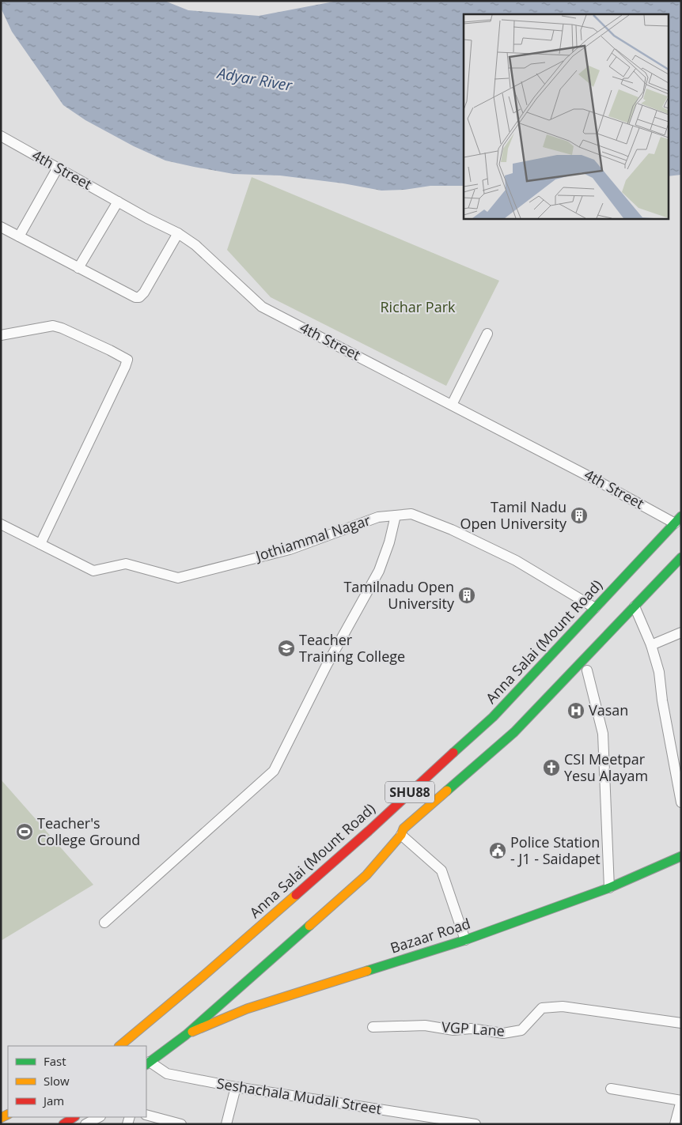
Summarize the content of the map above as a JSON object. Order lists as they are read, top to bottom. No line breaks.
{"streets":{"main road":["Anna Salai (Mount Road)","SHU88","Bazaar Road"],"street":["4th Street","Jothiammal Nagar","VGP Lane","Seshachala Mudali Street"]},"crossings":[["4th Street","Anna Salai (Mount Road)"],["Jothiammal Nagar","Anna Salai (Mount Road)"],["SHU88","Bazaar Road"],["SHU88","Seshachala Mudali Street"]],"water":["Adyar River"],"parks":["Richar Park"],"places":{"building":["Tamil Nadu Open University","Tamilnadu Open University"],"school or university":["Teacher Training College"],"hospital":["Vasan"],"church":["CSI Meetpar Yesu Alayam"],"sports":["Teacher's College Ground"],"public building":["Police Station - J1 - Saidapet"]},"legend":["Fast","Slow","Jam"]}
